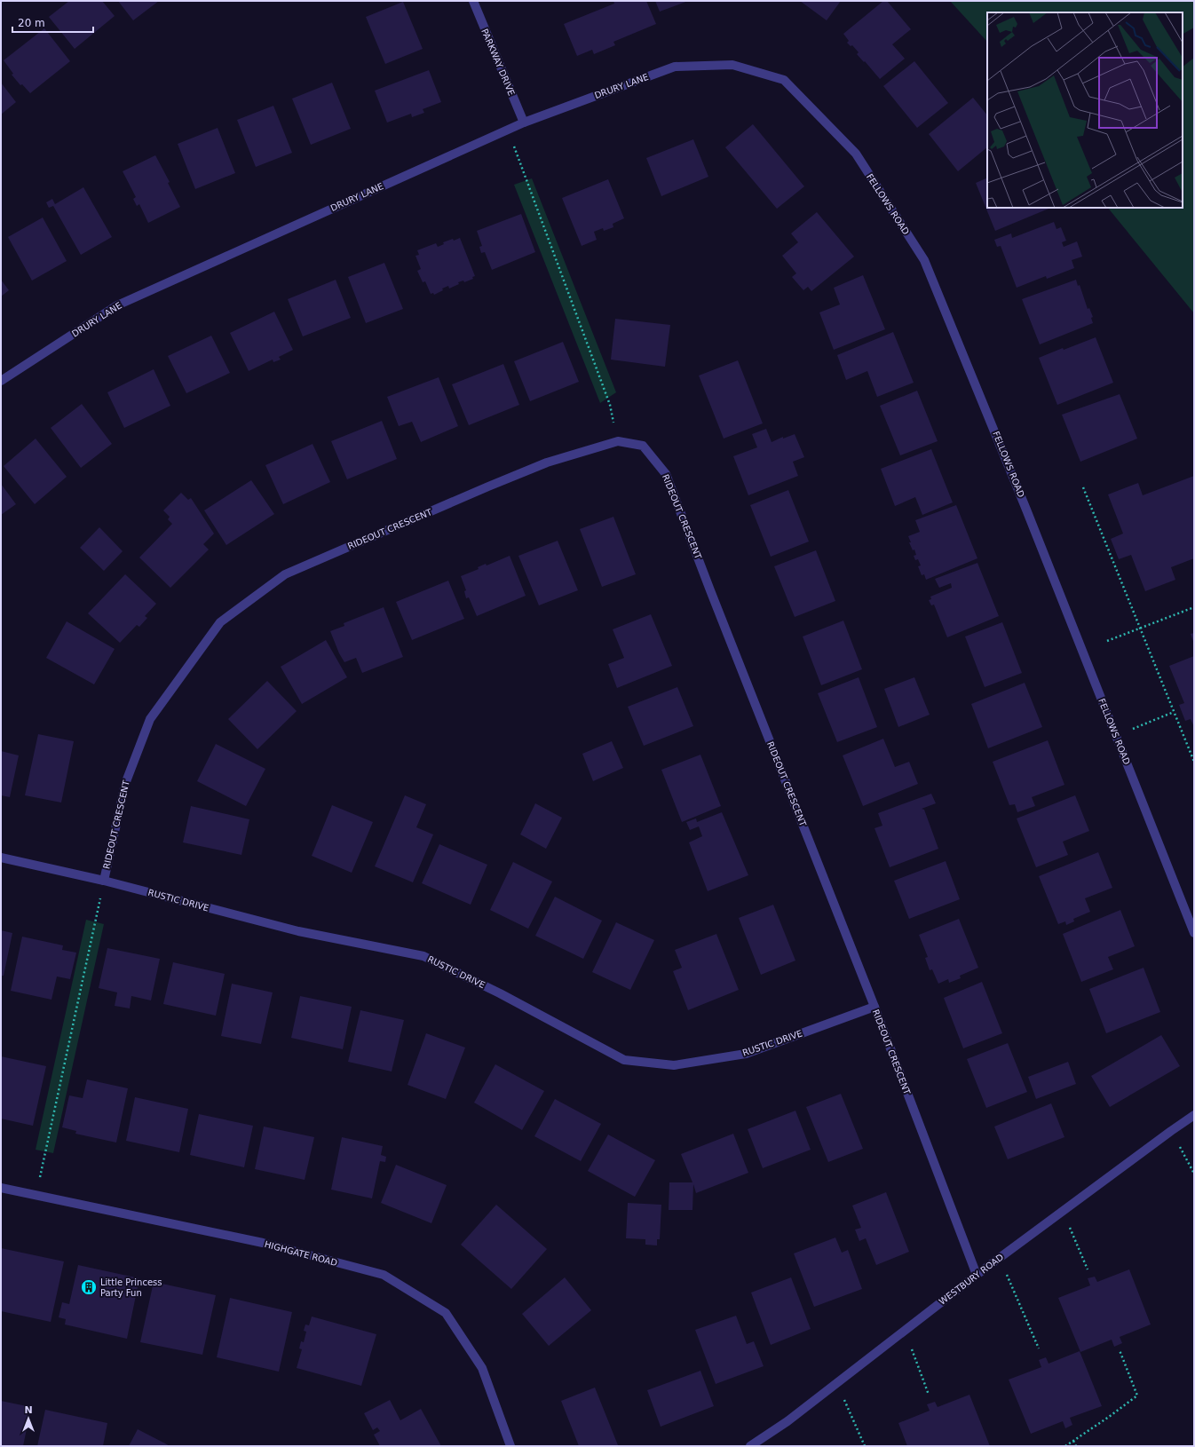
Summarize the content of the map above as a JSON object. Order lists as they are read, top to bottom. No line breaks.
{"streets":{"street":["PARKWAY DRIVE","DRURY LANE","FELLOWS ROAD","RIDEOUT CRESCENT","RUSTIC DRIVE","HIGHGATE ROAD","WESTBURY ROAD"]},"crossings":[["PARKWAY DRIVE","DRURY LANE"],["DRURY LANE","FELLOWS ROAD"],["RIDEOUT CRESCENT","RUSTIC DRIVE"],["RIDEOUT CRESCENT","WESTBURY ROAD"]],"places":{"building":["Little Princess Party Fun"]},"scale_bar":"20 m","north":"top"}
